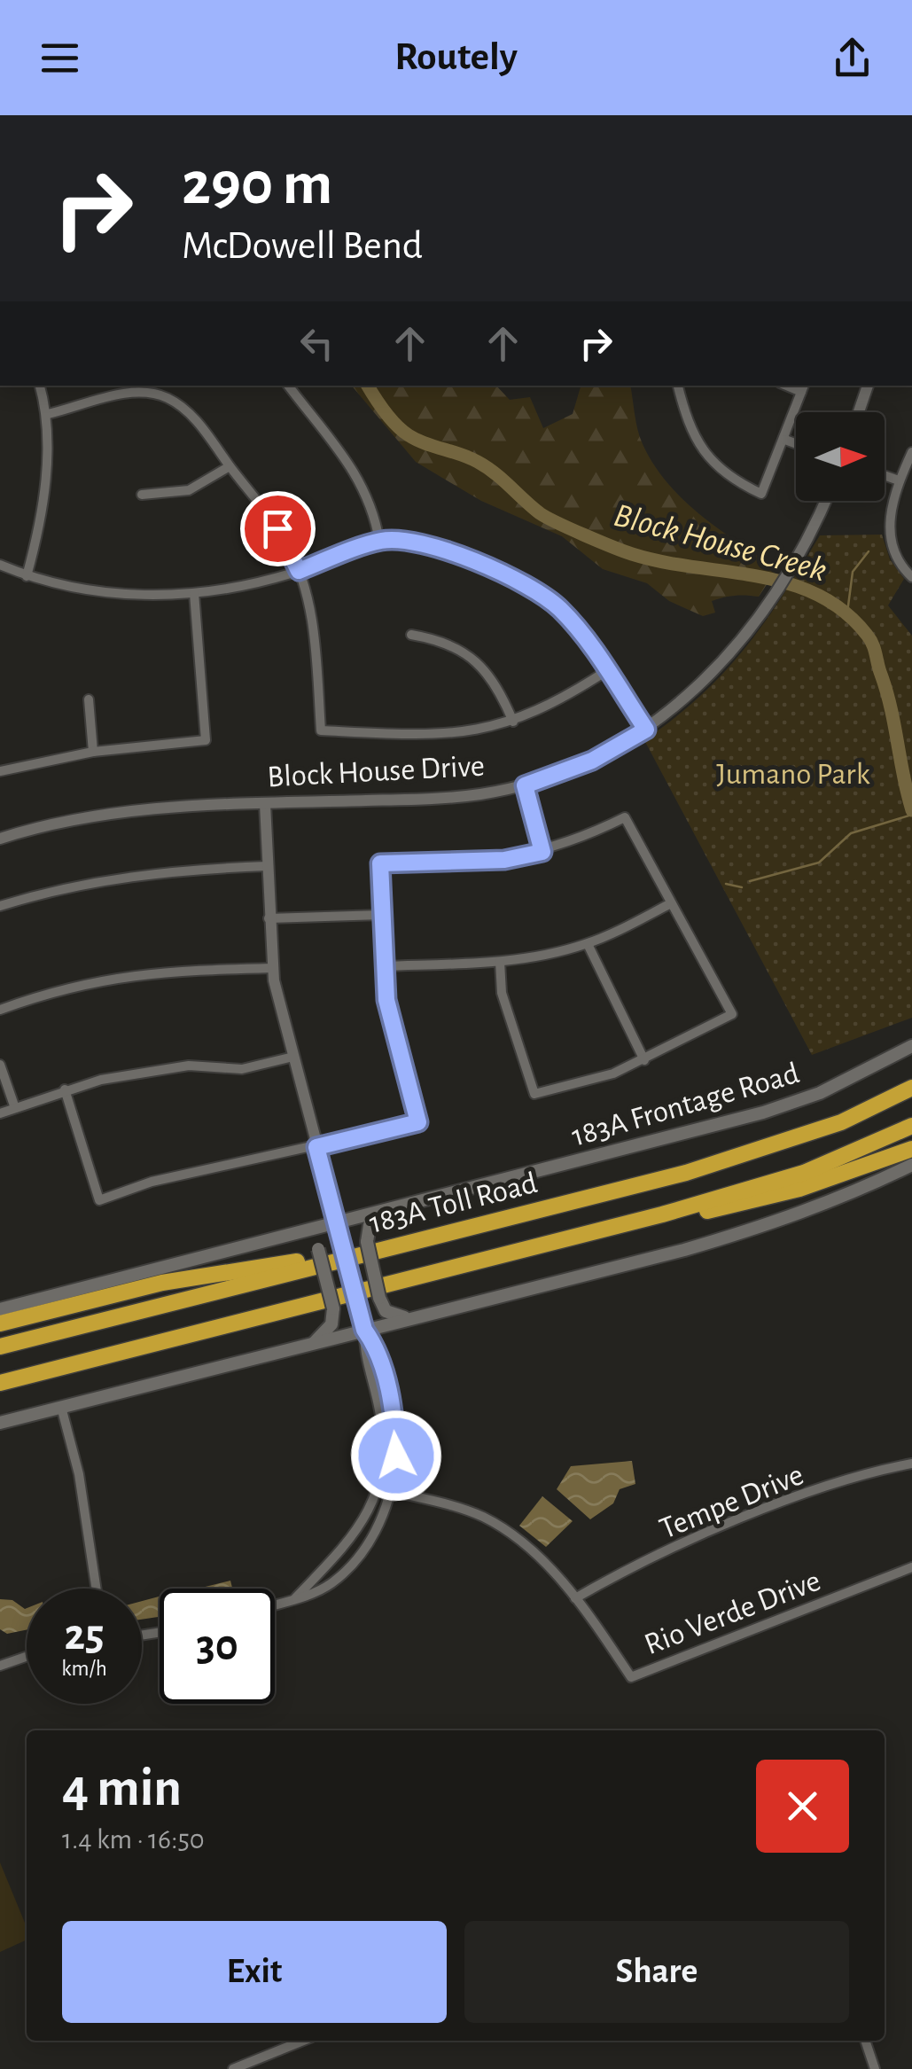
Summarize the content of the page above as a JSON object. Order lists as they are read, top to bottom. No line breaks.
{"streets":{"highway":["183A Toll Road"],"main road":["183A Frontage Road"],"street":["Block House Drive","Tempe Drive","Rio Verde Drive"]},"crossings":[["Tempe Drive","Rio Verde Drive"]],"water":["Block House Creek"],"parks":["Jumano Park"],"north":"right","page":{"header":"Routely","turn":["290 m","McDowell Bend"],"speed":"25 km/h","limit":"30","heading":["4 min","1.4 km · 16:50"],"buttons":["Exit","Share"]}}
